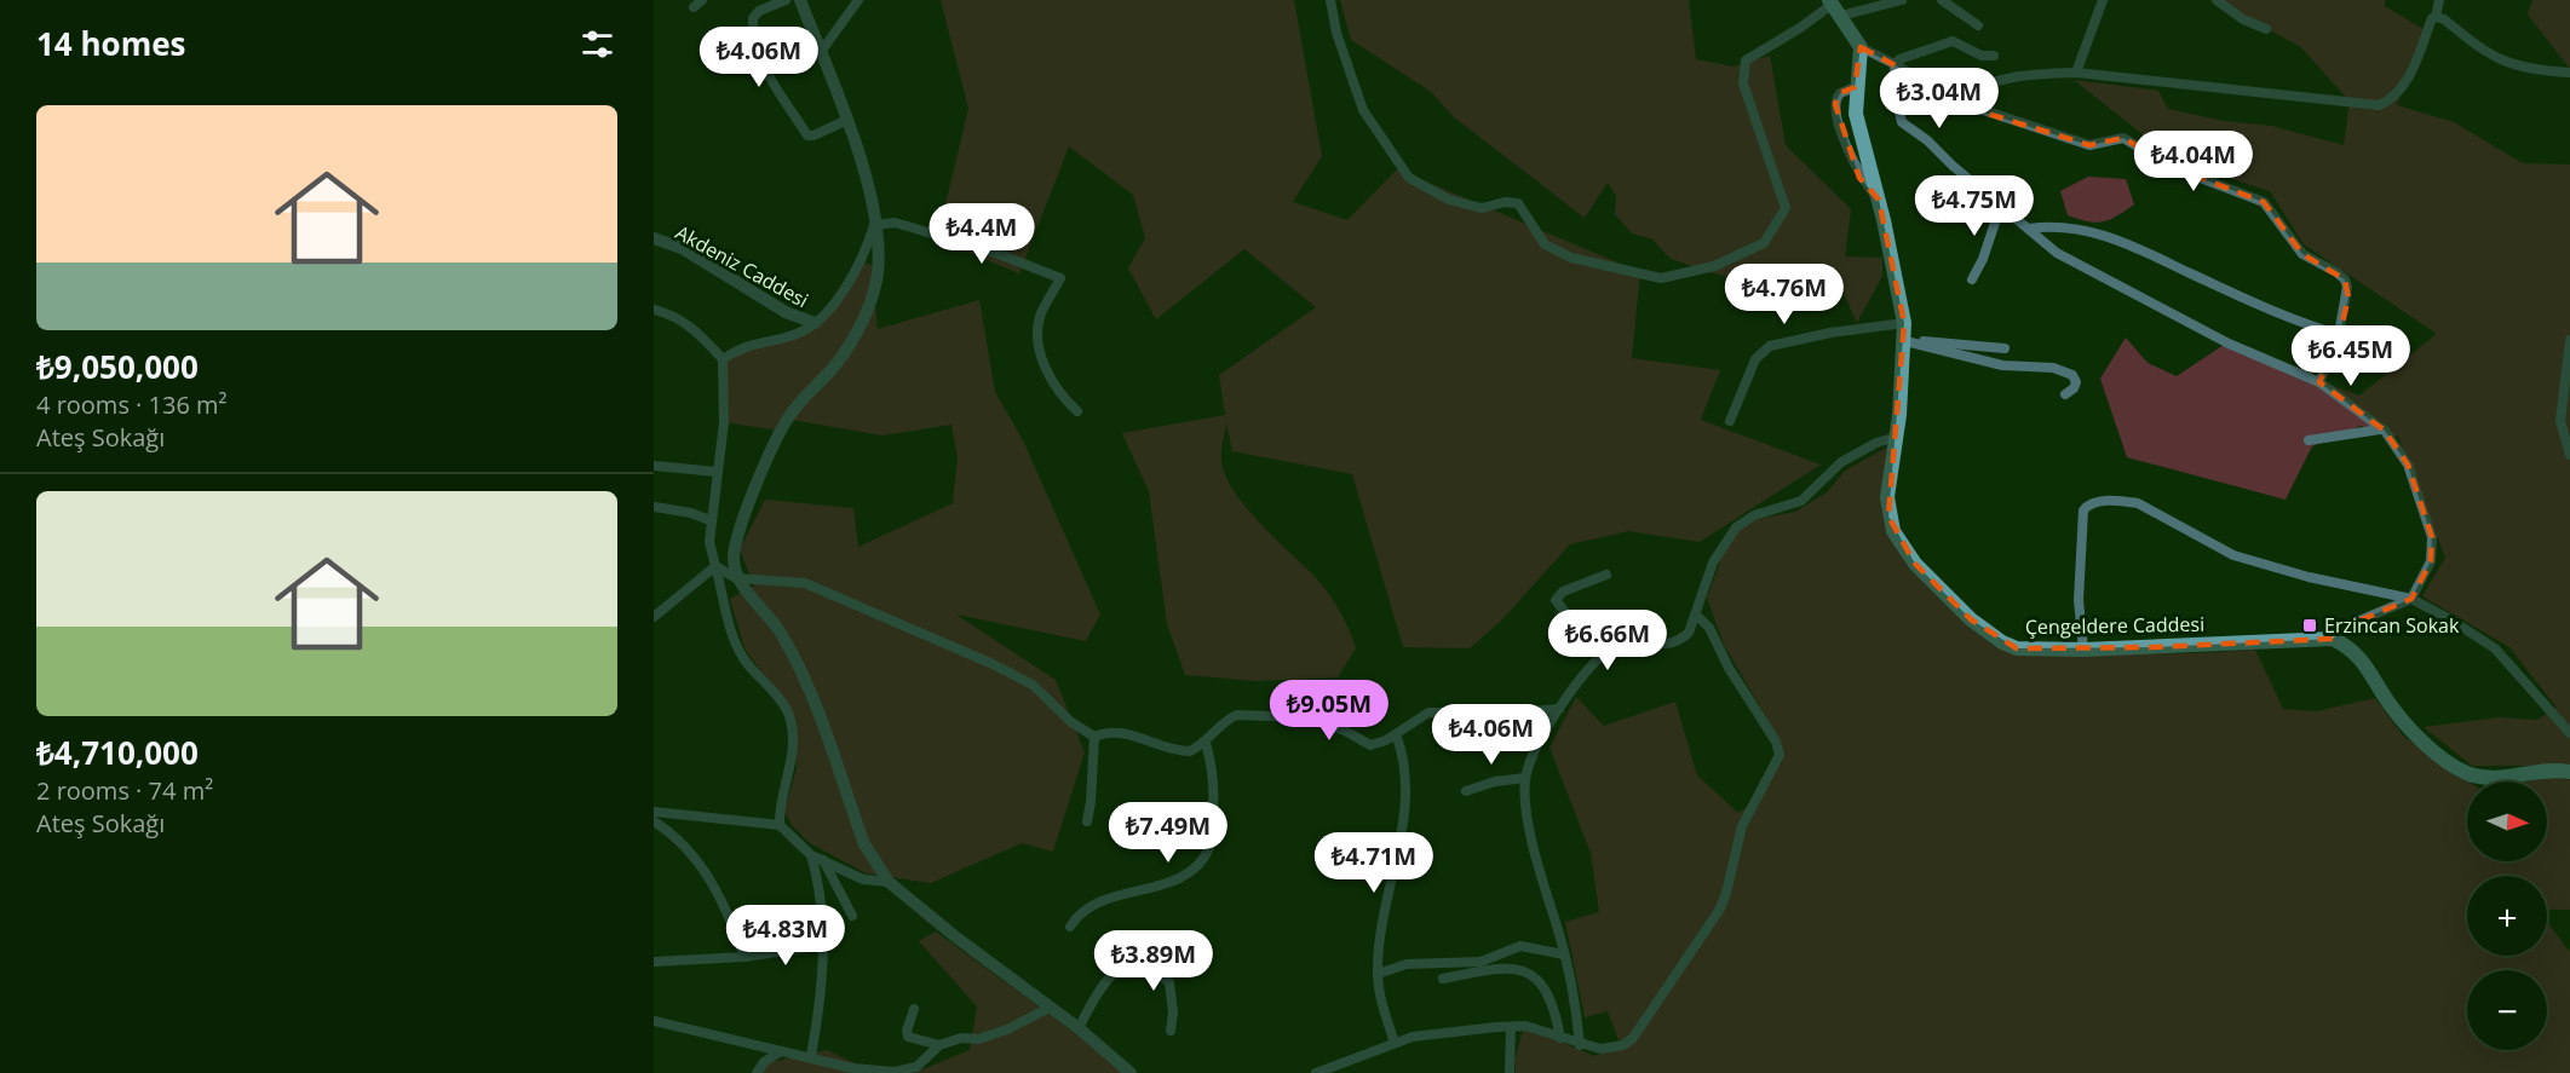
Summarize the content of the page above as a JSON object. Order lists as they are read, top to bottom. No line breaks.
{"streets":{"main road":["Çengeldere Caddesi"],"street":["Akdeniz Caddesi"]},"places":{"transit":["Erzincan Sokak"]},"north":"right","page":{"heading":"14 homes","price":["₺4.06M","₺3.04M","₺4.04M","₺4.75M","₺4.4M","₺4.76M","₺6.45M","₺6.66M","₺9.05M","₺4.06M","₺7.49M","₺4.71M","₺4.83M","₺3.89M"],"list":[{"name":"₺9,050,000","note":"4 rooms · 136 m² · Ateş Sokağı"},{"name":"₺4,710,000","note":"2 rooms · 74 m² · Ateş Sokağı"}],"map_buttons":["+","−"]}}
